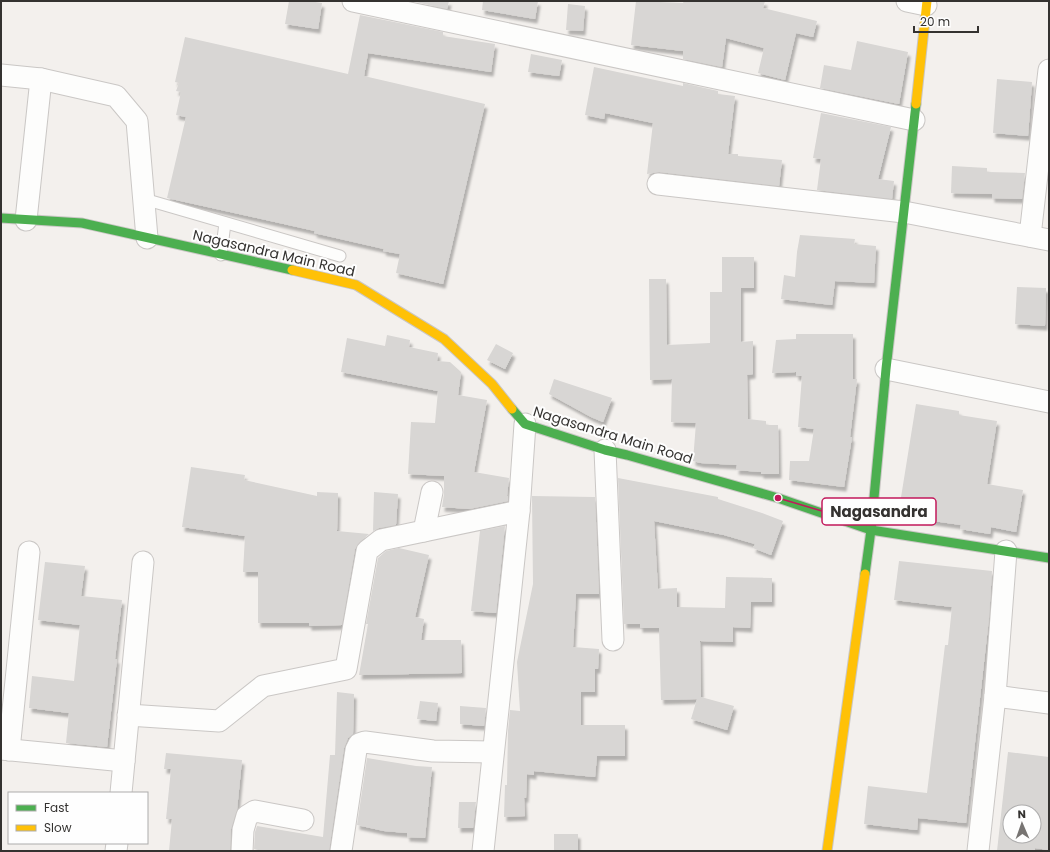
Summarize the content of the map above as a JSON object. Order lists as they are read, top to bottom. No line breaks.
{"streets":{"street":["Nagasandra Main Road"]},"places":["Nagasandra"],"legend":["Fast","Slow"],"scale_bar":"20 m","north":"top"}
